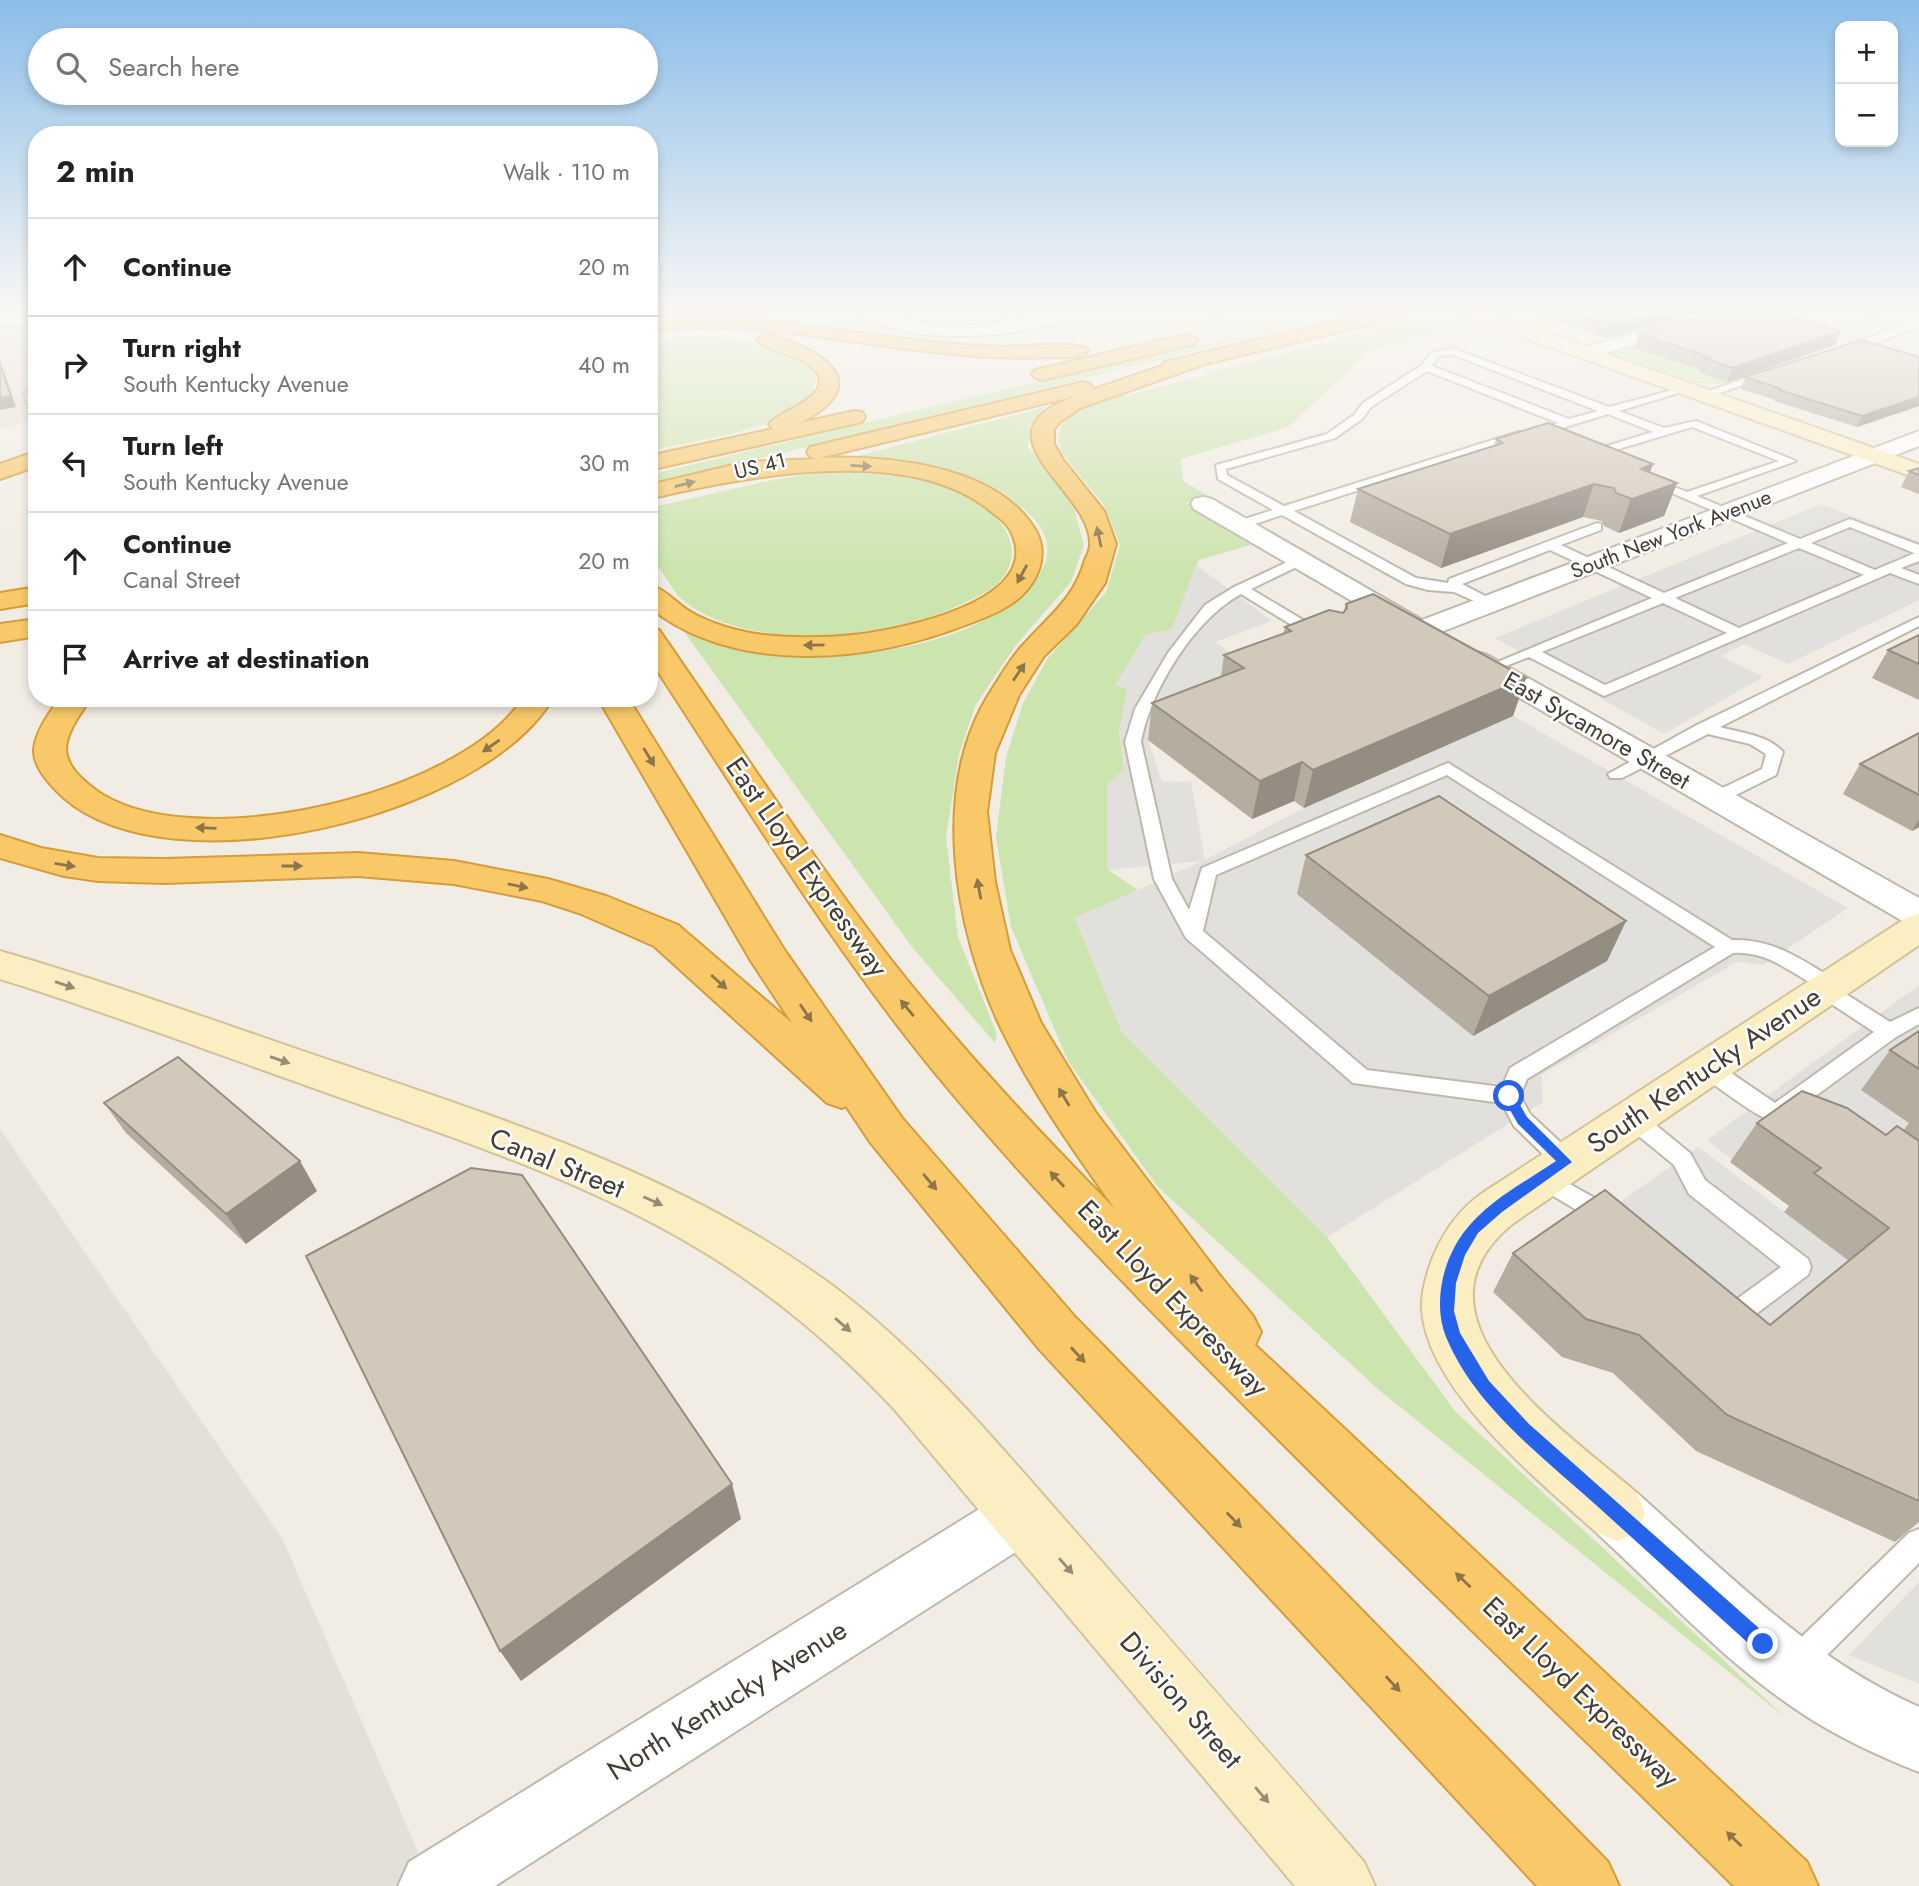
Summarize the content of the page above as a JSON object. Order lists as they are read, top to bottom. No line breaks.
{"streets":{"highway":["US 41","East Lloyd Expressway"],"street":["South New York Avenue","East Sycamore Street","South Kentucky Avenue","Canal Street","North Kentucky Avenue","Division Street"]},"crossings":[["South New York Avenue","East Sycamore Street"],["Canal Street","North Kentucky Avenue"],["Canal Street","Division Street"],["North Kentucky Avenue","Division Street"]],"one_way":["Canal Street","Division Street"],"page":{"map_buttons":["+","−"],"search":"Search here","heading":["2 min","Walk · 110 m"],"list":[["Continue","20 m"],["Turn right","South Kentucky Avenue","40 m"],["Turn left","South Kentucky Avenue","30 m"],["Continue","Canal Street","20 m"],"Arrive at destination"]}}
